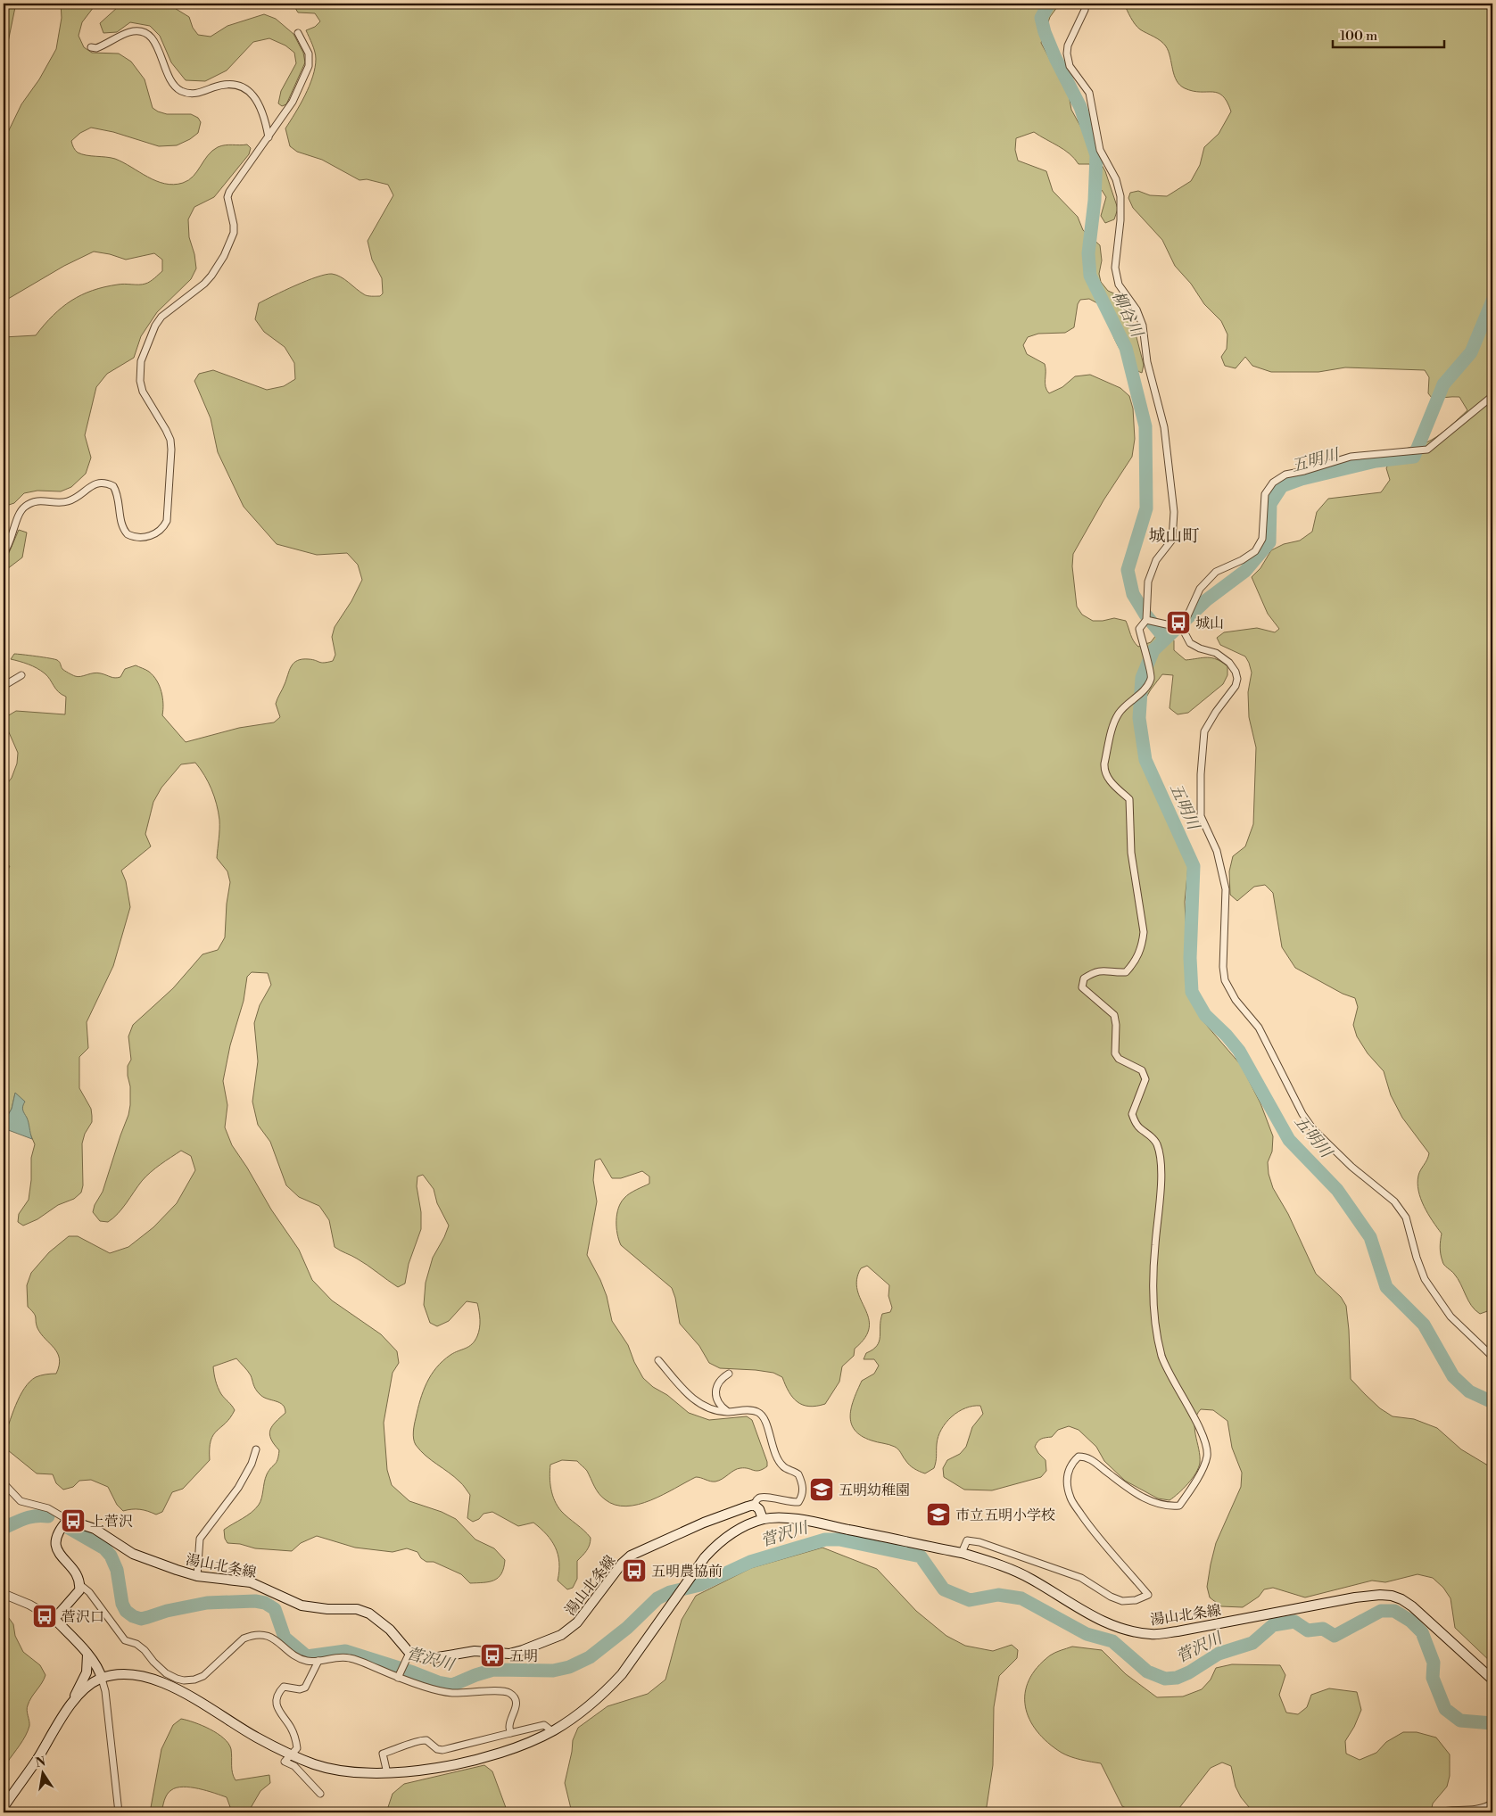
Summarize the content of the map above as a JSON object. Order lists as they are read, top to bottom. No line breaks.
{"streets":{"main road":["湯山北条線"]},"districts":["城山町"],"water":["柳谷川","五明川","菅沢川"],"places":{"bus stop":["城山","上菅沢","五明農協前","菅沢口","五明"],"school or university":["五明幼稚園","市立五明小学校"]},"scale_bar":"100 m","north":"top"}
